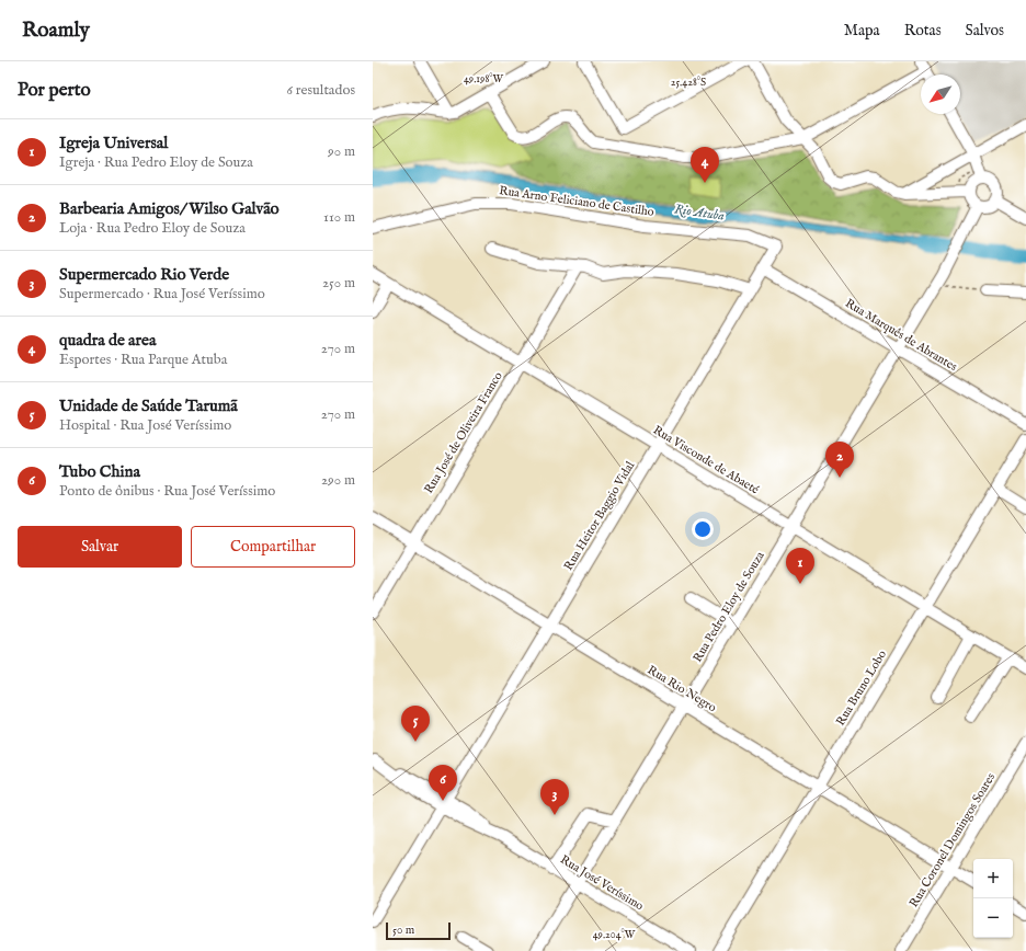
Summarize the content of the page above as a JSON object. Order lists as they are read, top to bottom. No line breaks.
{"streets":{"street":["Rua Arno Feliciano de Castilho","Rua Marquês de Abrantes","Rua José de Oliveira Franco","Rua Visconde de Abaeté","Rua Heitor Baggio Vidal","Rua Pedro Eloy de Souza","Rua Bruno Lobo","Rua Rio Negro","Rua Coronel Domingos Soares","Rua José Veríssimo"]},"crossings":[["Rua Arno Feliciano de Castilho","Rua Heitor Baggio Vidal"],["Rua Marquês de Abrantes","Rua Heitor Baggio Vidal"],["Rua Marquês de Abrantes","Rua Pedro Eloy de Souza"],["Rua José de Oliveira Franco","Rua Visconde de Abaeté"],["Rua José de Oliveira Franco","Rua Rio Negro"],["Rua Visconde de Abaeté","Rua Heitor Baggio Vidal"],["Rua Visconde de Abaeté","Rua Pedro Eloy de Souza"],["Rua Visconde de Abaeté","Rua Bruno Lobo"],["Rua Heitor Baggio Vidal","Rua Rio Negro"],["Rua Heitor Baggio Vidal","Rua José Veríssimo"],["Rua Pedro Eloy de Souza","Rua Rio Negro"],["Rua Pedro Eloy de Souza","Rua José Veríssimo"],["Rua Bruno Lobo","Rua Rio Negro"],["Rua Rio Negro","Rua Coronel Domingos Soares"]],"water":["Rio Atuba"],"scale_bar":"50 m","north":"bottom left","page":{"header":"Roamly","nav":["Mapa","Rotas","Salvos"],"heading":["Por perto","6 resultados"],"list":[{"mark":"1","name":"Igreja Universal","note":"Igreja · Rua Pedro Eloy de Souza","value":"90 m"},{"mark":"2","name":"Barbearia Amigos/ Wilso Galvão","note":"Loja · Rua Pedro Eloy de Souza","value":"110 m"},{"mark":"3","name":"Supermercado Rio Verde","note":"Supermercado · Rua José Veríssimo","value":"250 m"},{"mark":"4","name":"quadra de area","note":"Esportes · Rua Parque Atuba","value":"270 m"},{"mark":"5","name":"Unidade de Saúde Tarumã","note":"Hospital · Rua José Veríssimo","value":"270 m"},{"mark":"6","name":"Tubo China","note":"Ponto de ônibus · Rua José Veríssimo","value":"290 m"}],"pins":["4","2","1","5","6","3"],"buttons":["Salvar","Compartilhar"],"map_buttons":["+","−"],"scale":"50 m"},"coordinates":["49.198°W","25.428°S","49.204°W"]}
